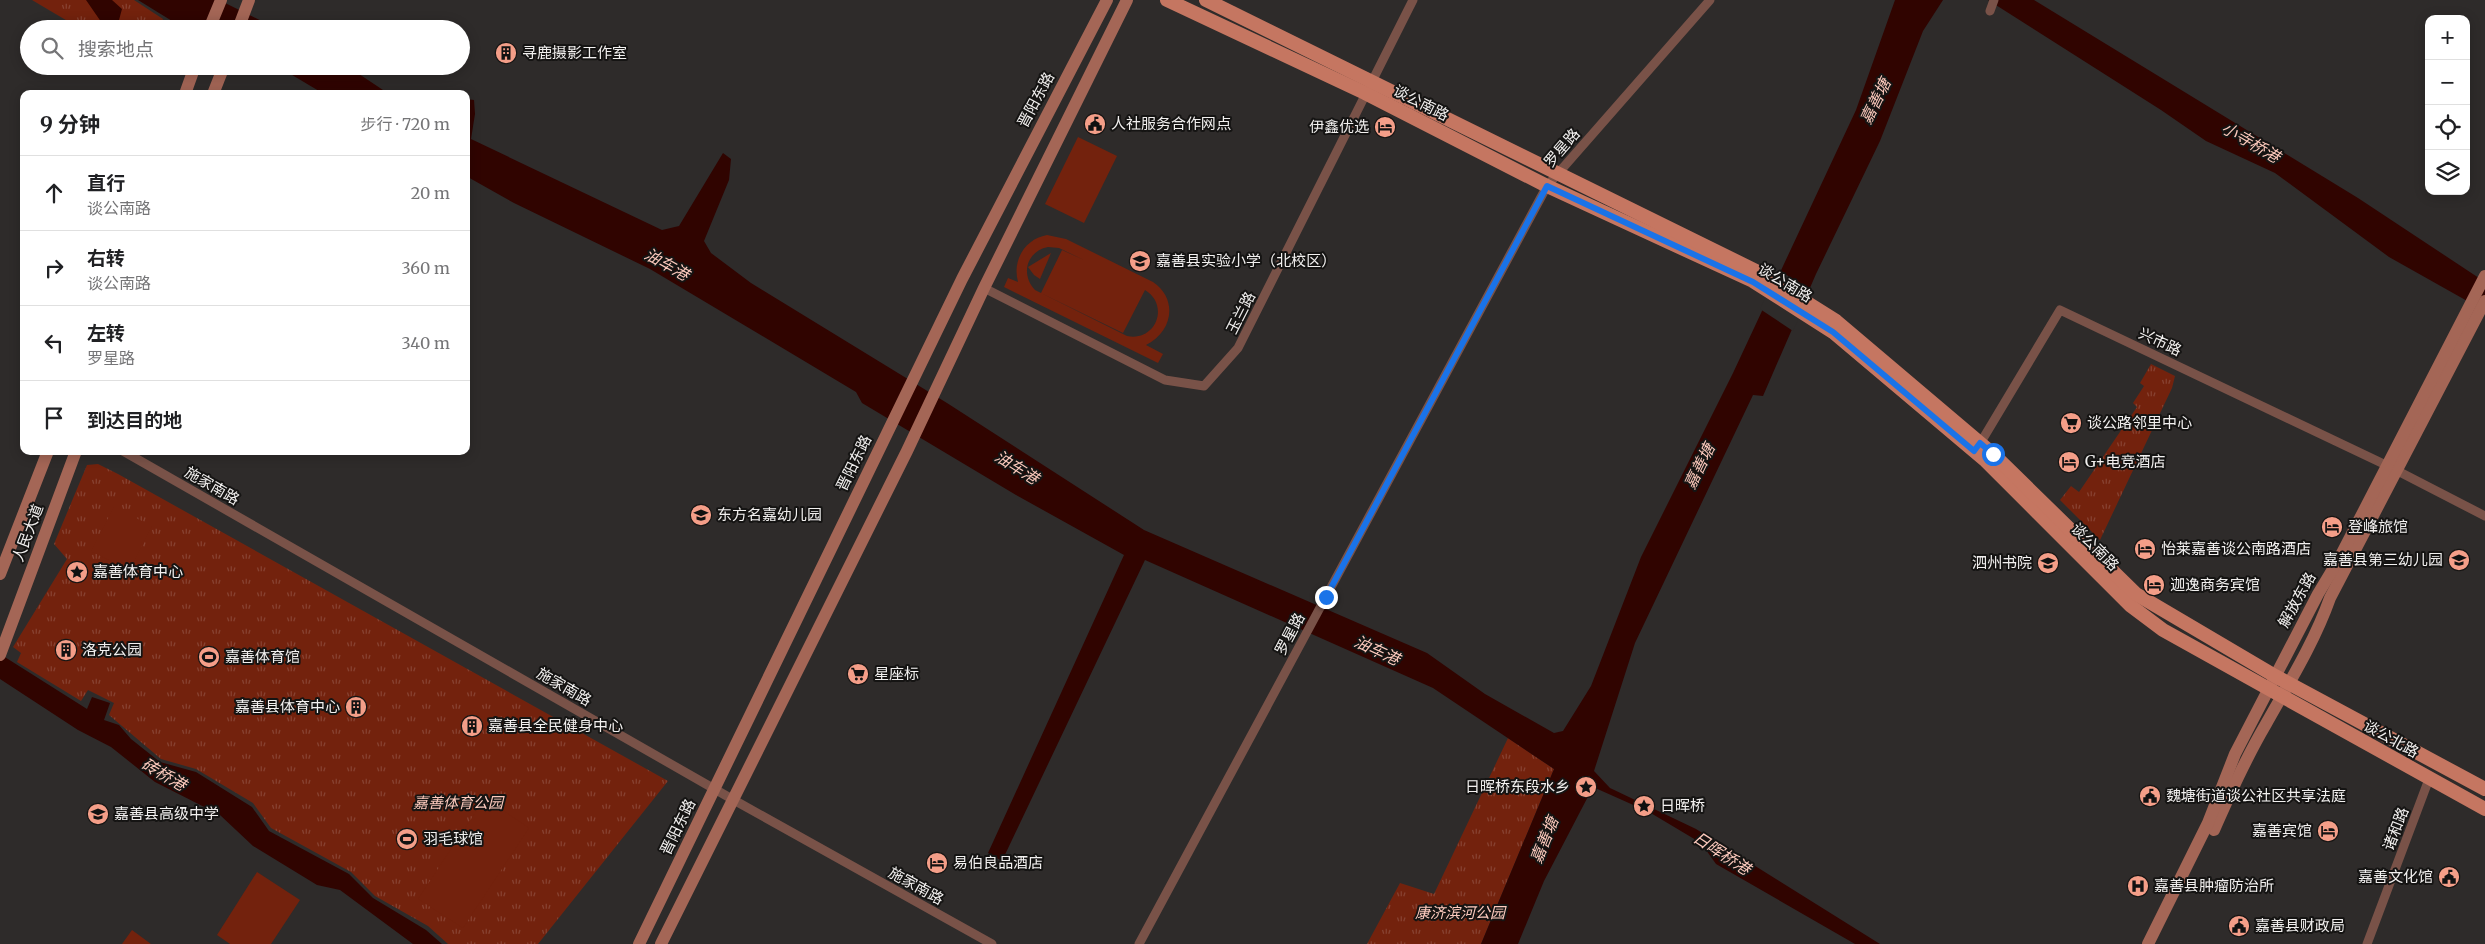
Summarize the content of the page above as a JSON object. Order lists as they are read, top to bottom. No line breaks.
{"streets":{"main road":["晋阳东路","谈公南路","人民大道","解放东路","谈公北路"],"street":["罗星路","玉兰路","兴市路","施家南路","诸和路"]},"crossings":[["晋阳东路","施家南路"],["谈公南路","罗星路"],["谈公南路","玉兰路"],["谈公南路","兴市路"],["谈公南路","解放东路"],["谈公南路","谈公北路"],["兴市路","解放东路"],["解放东路","谈公北路"],["谈公北路","诸和路"]],"water":["嘉善塘","小寺桥港","油车港","砖桥港","日晖桥港"],"parks":["嘉善体育公园","康济滨河公园"],"places":{"building":["寻鹿摄影工作室","洛克公园","嘉善县体育中心","嘉善县全民健身中心"],"public building":["人社服务合作网点","魏塘街道谈公社区共享法庭","嘉善文化馆","嘉善县财政局"],"hotel":["伊鑫优选","G+电竞酒店","登峰旅馆","怡莱嘉善谈公南路酒店","迦逸商务宾馆","嘉善宾馆","易伯良品酒店"],"school or university":["嘉善县实验小学（北校区）","东方名嘉幼儿园","嘉善县第三幼儿园","泗州书院","嘉善县高级中学"],"supermarket":["谈公路邻里中心","星座标"],"place":["嘉善体育中心","日晖桥东段水乡","日晖桥"],"sports":["嘉善体育馆","羽毛球馆"],"hospital":["嘉善县肿瘤防治所"]},"page":{"map_buttons":["+","−"],"search":"搜索地点","heading":["9 分钟","步行 · 720 m"],"list":[["直行","谈公南路","20 m"],["右转","谈公南路","360 m"],["左转","罗星路","340 m"],"到达目的地"]}}
